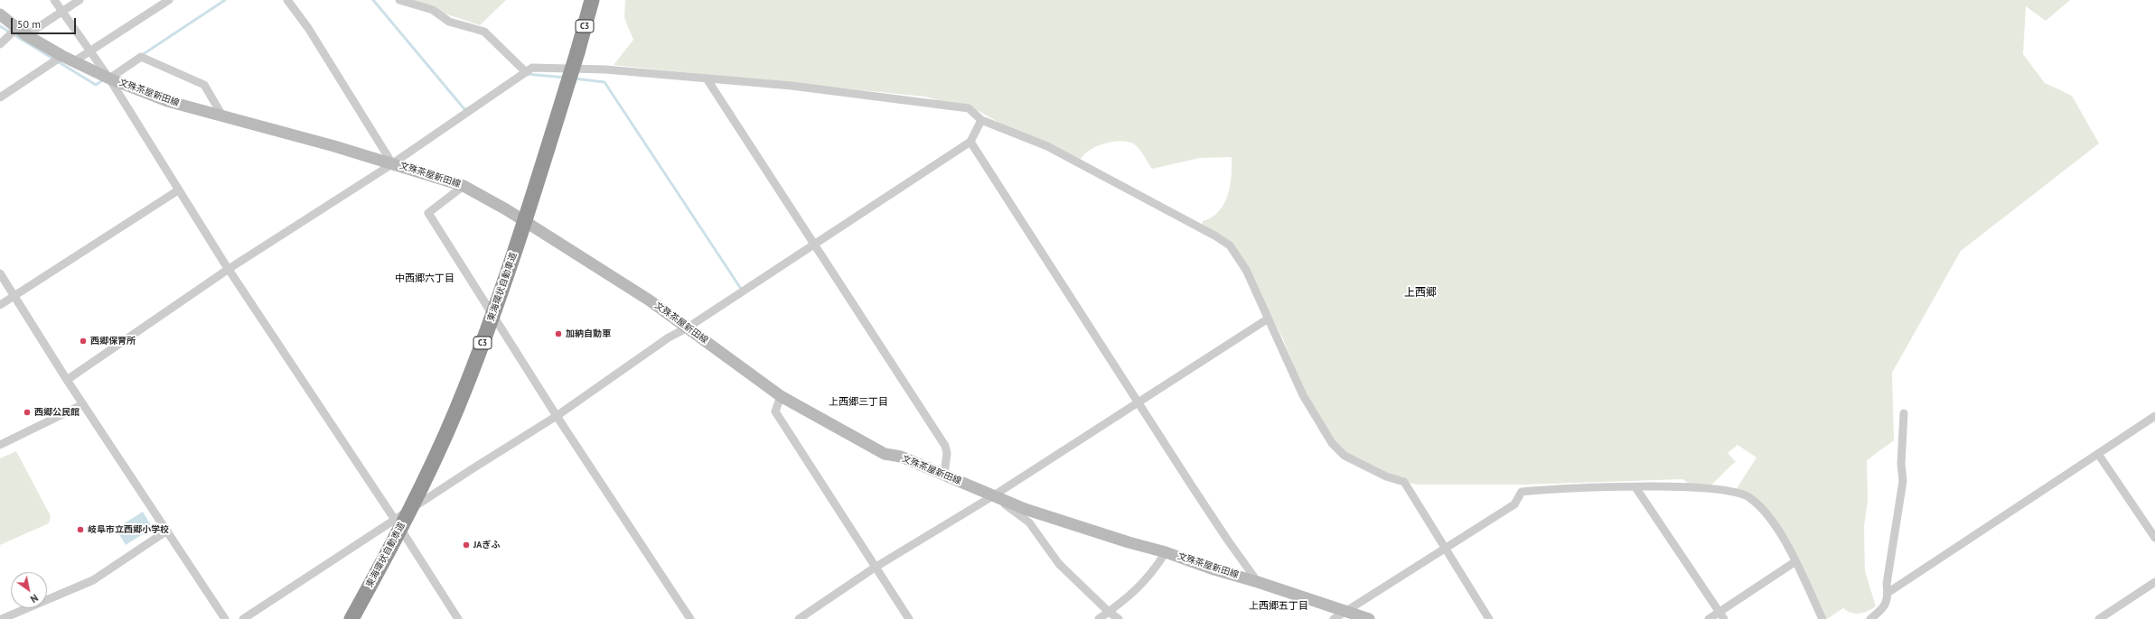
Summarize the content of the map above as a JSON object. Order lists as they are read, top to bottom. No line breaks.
{"streets":{"highway":["C3","東海環状自動車道"],"main road":["文殊茶屋新田線"]},"districts":["中西郷六丁目","上西郷","上西郷三丁目","上西郷五丁目"],"places":["加納自動車","西郷保育所","西郷公民館","岐阜市立西郷小学校","JAぎふ"],"scale_bar":"50 m","north":"bottom right"}
